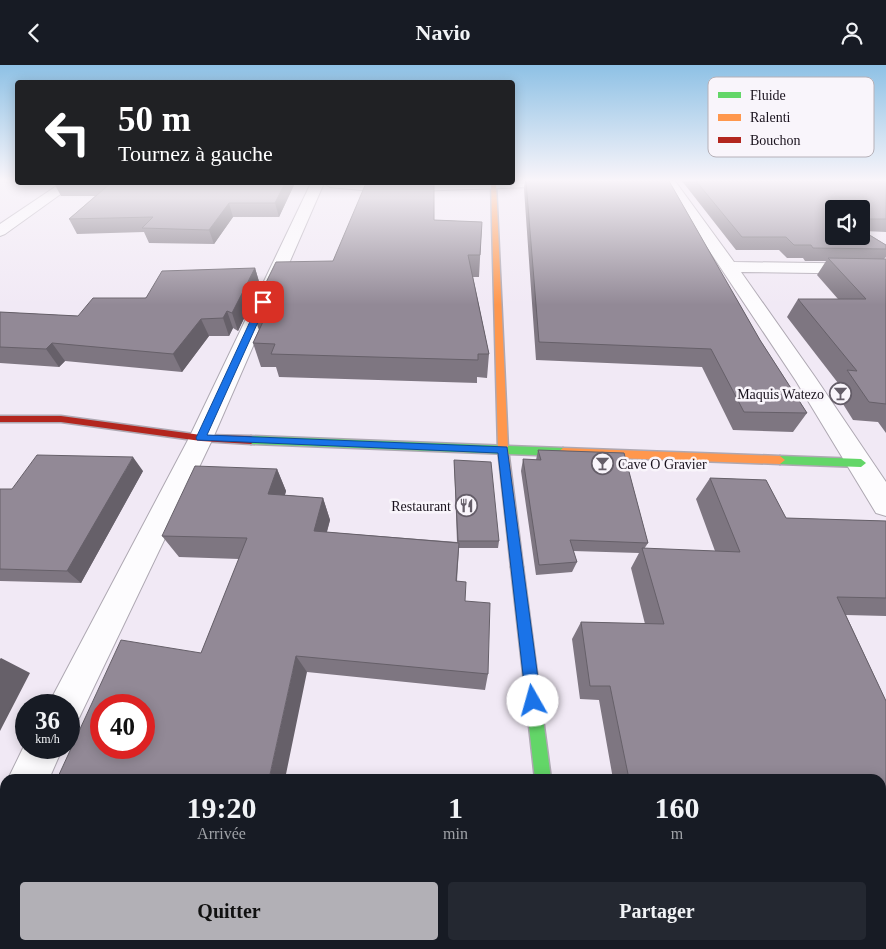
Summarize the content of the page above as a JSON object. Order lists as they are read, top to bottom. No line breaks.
{"places":{"bar":["Maquis Watezo","Cave O Gravier"],"restaurant":["Restaurant"]},"legend":["Fluide","Ralenti","Bouchon"],"page":{"header":"Navio","turn":["50 m","Tournez à gauche"],"speed":"36 km/h","limit":"40","eta":["19:20","Arrivée","1","min","160","m"],"buttons":["Quitter","Partager"]}}
